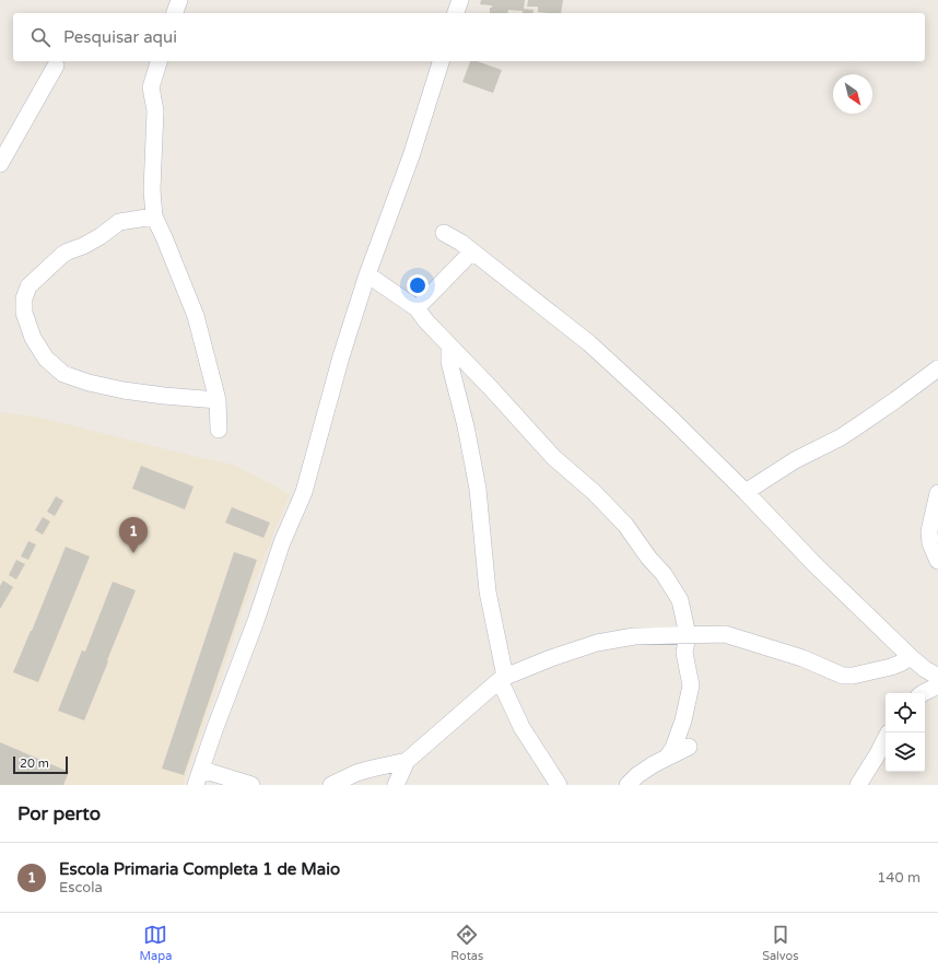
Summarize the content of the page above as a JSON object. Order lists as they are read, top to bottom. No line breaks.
{"scale_bar":"20 m","north":"bottom right","page":{"search":"Pesquisar aqui","pins":"1","scale":"20 m","heading":"Por perto","list":[{"mark":"1","name":"Escola Primaria Completa 1 de Maio","note":"Escola","value":"140 m"}],"nav":["Mapa","Rotas","Salvos"]}}
